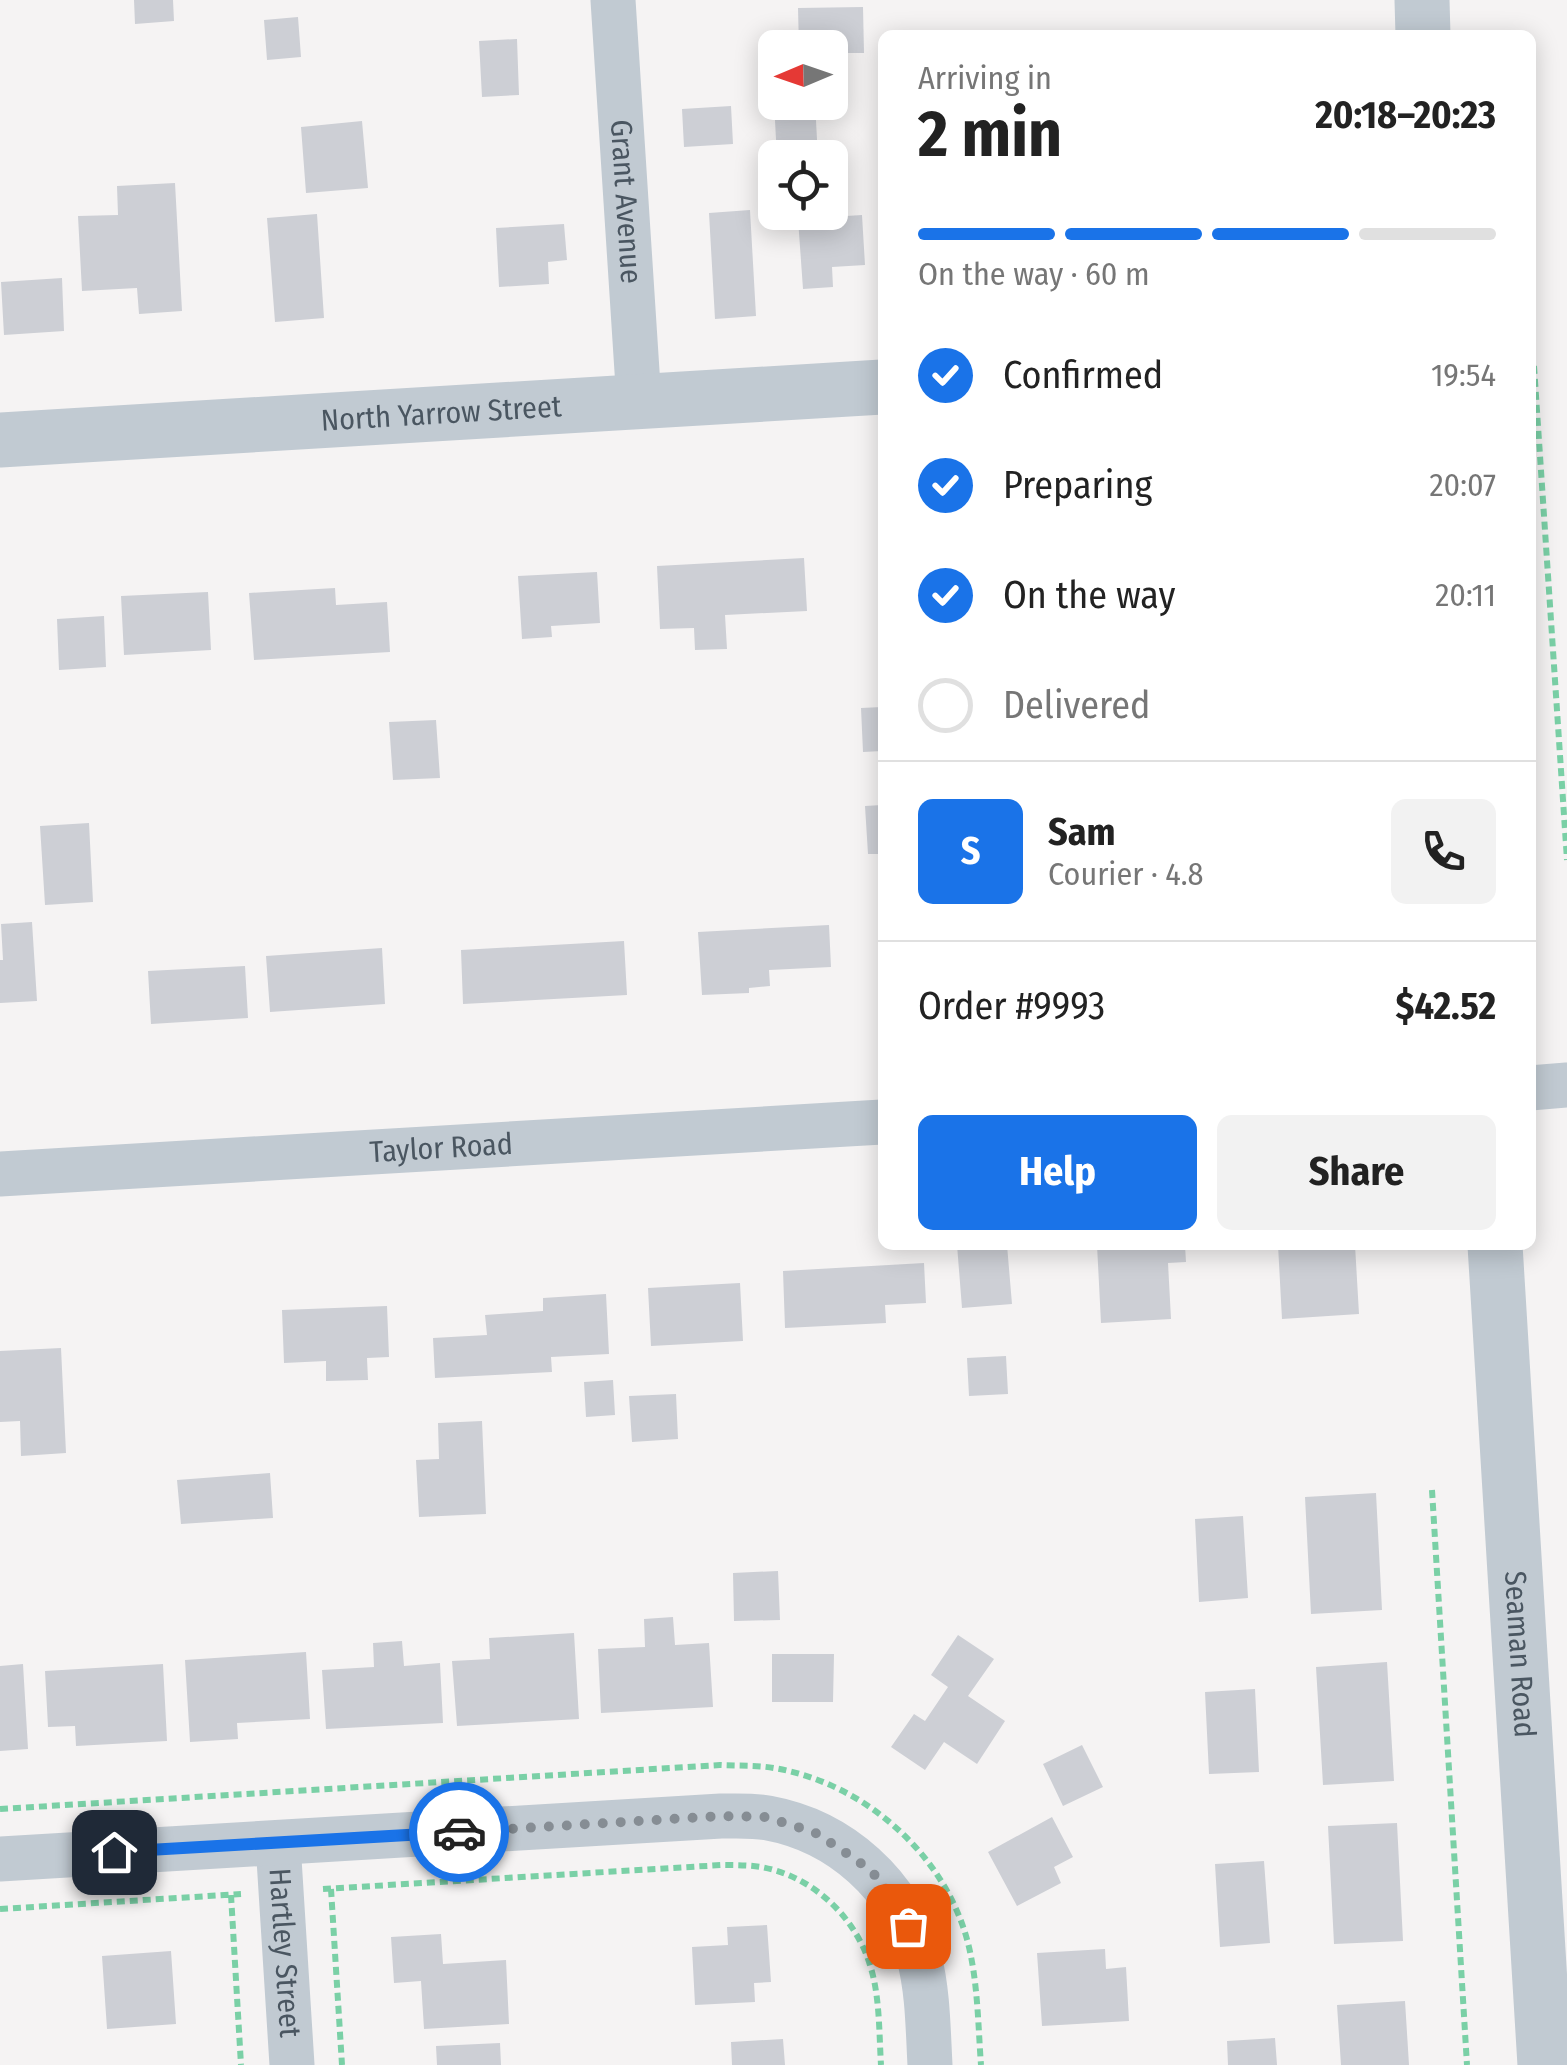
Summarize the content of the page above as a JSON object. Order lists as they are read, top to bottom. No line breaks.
{"streets":{"street":["Grant Avenue","North Yarrow Street","Taylor Road","Seaman Road","Hartley Street"]},"crossings":[["Grant Avenue","North Yarrow Street"]],"north":"left","page":{"heading":["2 min","Arriving in","20:18–20:23"],"panel":["Sam","Courier · 4.8","Order #9993","$42.52"],"bar":"On the way · 60 m","list":[["Confirmed","19:54"],["Preparing","20:07"],["On the way","20:11"],"Delivered"],"round":"S","buttons":["Help","Share"]}}
